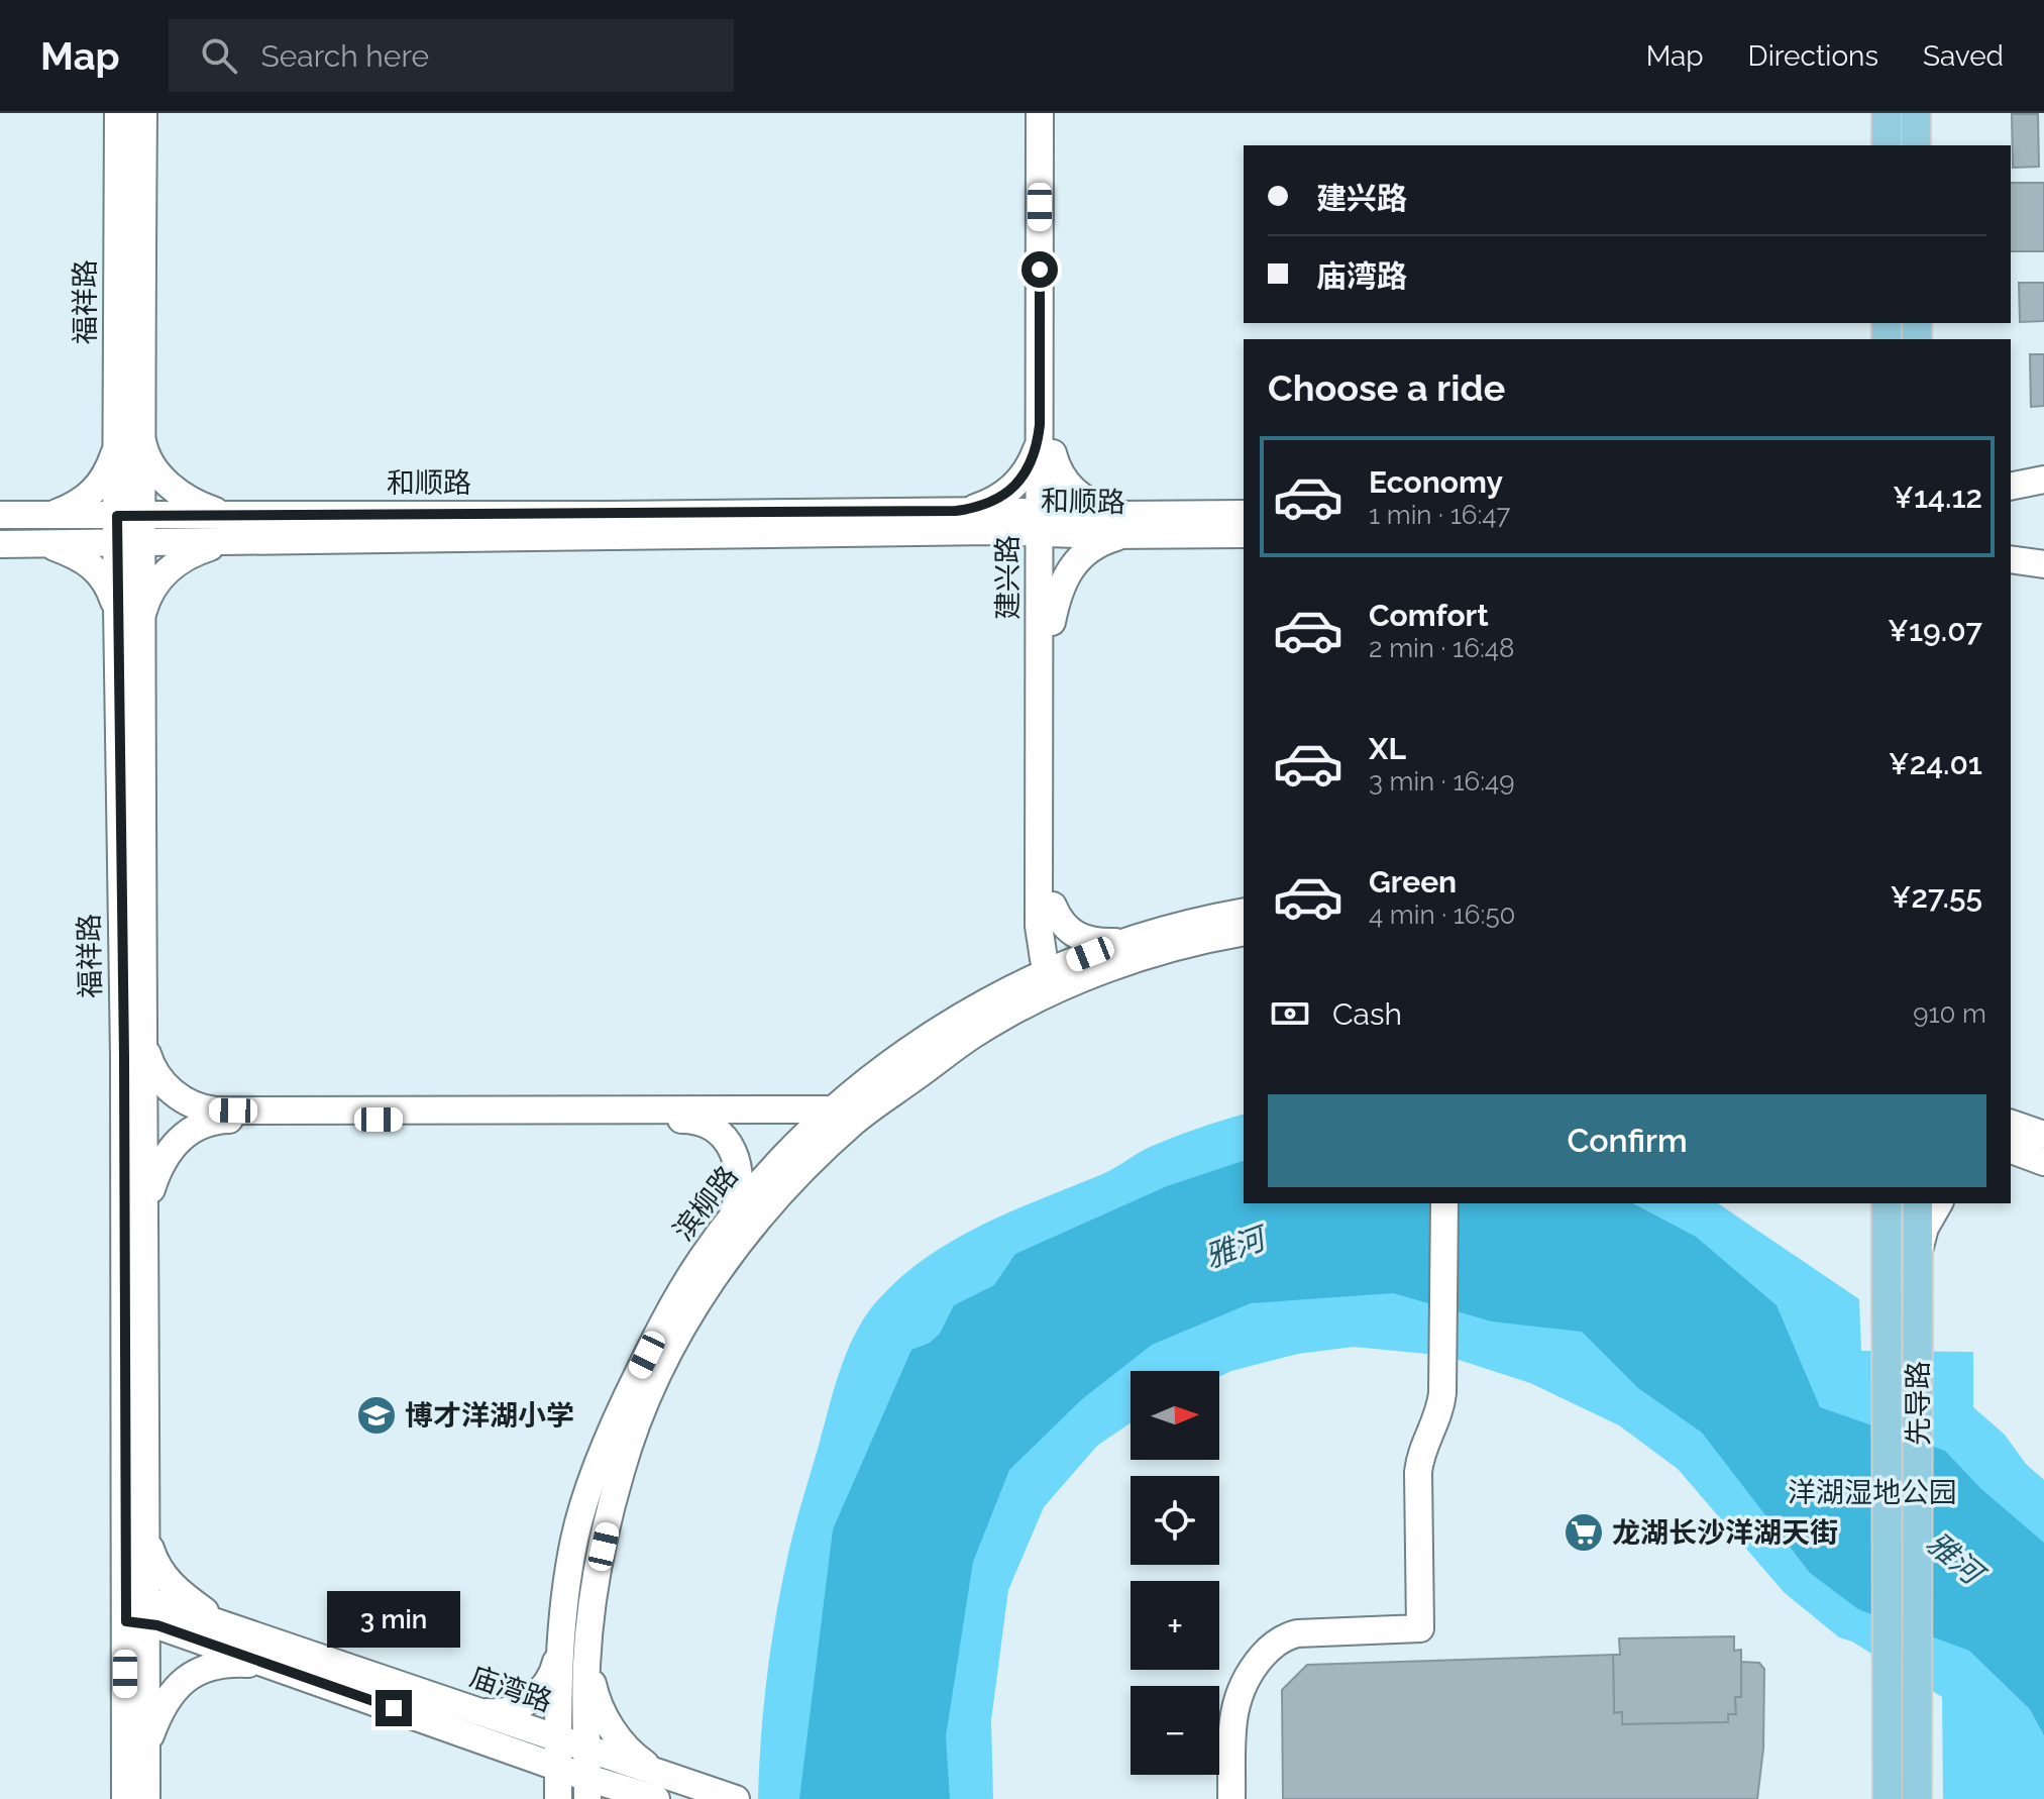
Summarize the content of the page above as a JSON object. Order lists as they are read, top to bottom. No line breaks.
{"streets":{"main road":["福祥路","和顺路","建兴路","滨柳路","先导路","庙湾路"]},"crossings":[["福祥路","和顺路"],["福祥路","庙湾路"],["和顺路","建兴路"],["建兴路","滨柳路"],["滨柳路","庙湾路"]],"water":["雅河"],"parks":["洋湖湿地公园"],"places":{"school or university":["博才洋湖小学"],"supermarket":["龙湖长沙洋湖天街"]},"north":"right","page":{"header":"Map","search":"Search here","nav":["Map","Directions","Saved"],"banner":["建兴路","庙湾路"],"heading":"Choose a ride","list":[{"name":"Economy","note":"1 min · 16:47","value":"¥14.12"},{"name":"Comfort","note":"2 min · 16:48","value":"¥19.07"},{"name":"XL","note":"3 min · 16:49","value":"¥24.01"},{"name":"Green","note":"4 min · 16:50","value":"¥27.55"}],"pay":["Cash","910 m"],"buttons":"Confirm","map_buttons":["+","−"],"bubble":"3 min"}}
